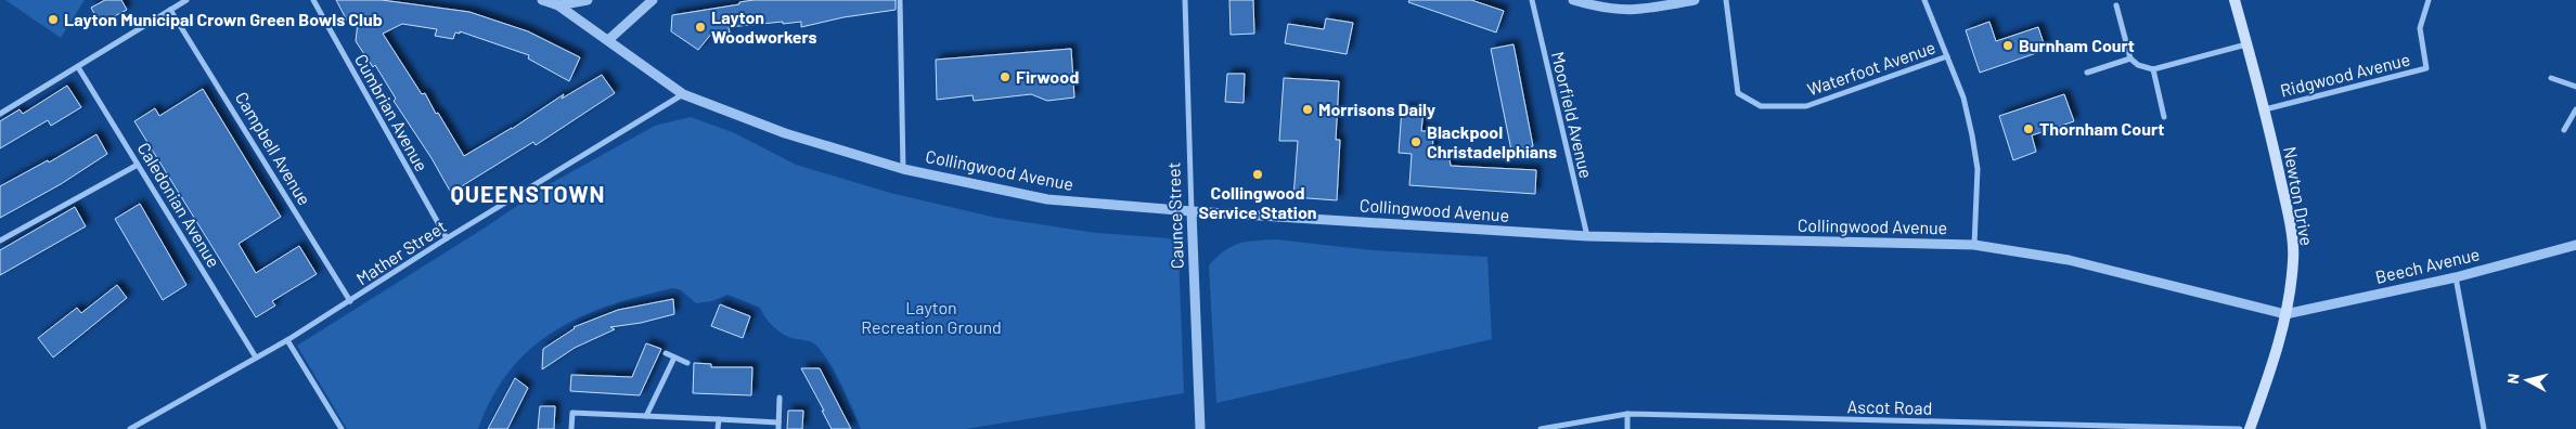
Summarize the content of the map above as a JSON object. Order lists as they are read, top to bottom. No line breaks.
{"streets":{"main road":["Newton Drive"],"street":["Waterfoot Avenue","Ridgwood Avenue","Cumbrian Avenue","Moorfield Avenue","Campbell Avenue","Collingwood Avenue","Caledonian Avenue","Caunce Street","Mather Street","Beech Avenue","Ascot Road"]},"crossings":[["Ridgwood Avenue","Newton Drive"],["Cumbrian Avenue","Mather Street"],["Moorfield Avenue","Collingwood Avenue"],["Campbell Avenue","Mather Street"],["Collingwood Avenue","Newton Drive"],["Collingwood Avenue","Caunce Street"],["Collingwood Avenue","Mather Street"],["Collingwood Avenue","Beech Avenue"],["Newton Drive","Beech Avenue"],["Caledonian Avenue","Mather Street"]],"districts":["QUEENSTOWN"],"parks":["Layton Recreation Ground"],"places":["Layton Municipal Crown Green Bowls Club","Layton Woodworkers","Burnham Court","Firwood","Morrisons Daily","Thornham Court","Blackpool Christadelphians","Collingwood Service Station"],"north":"left"}
